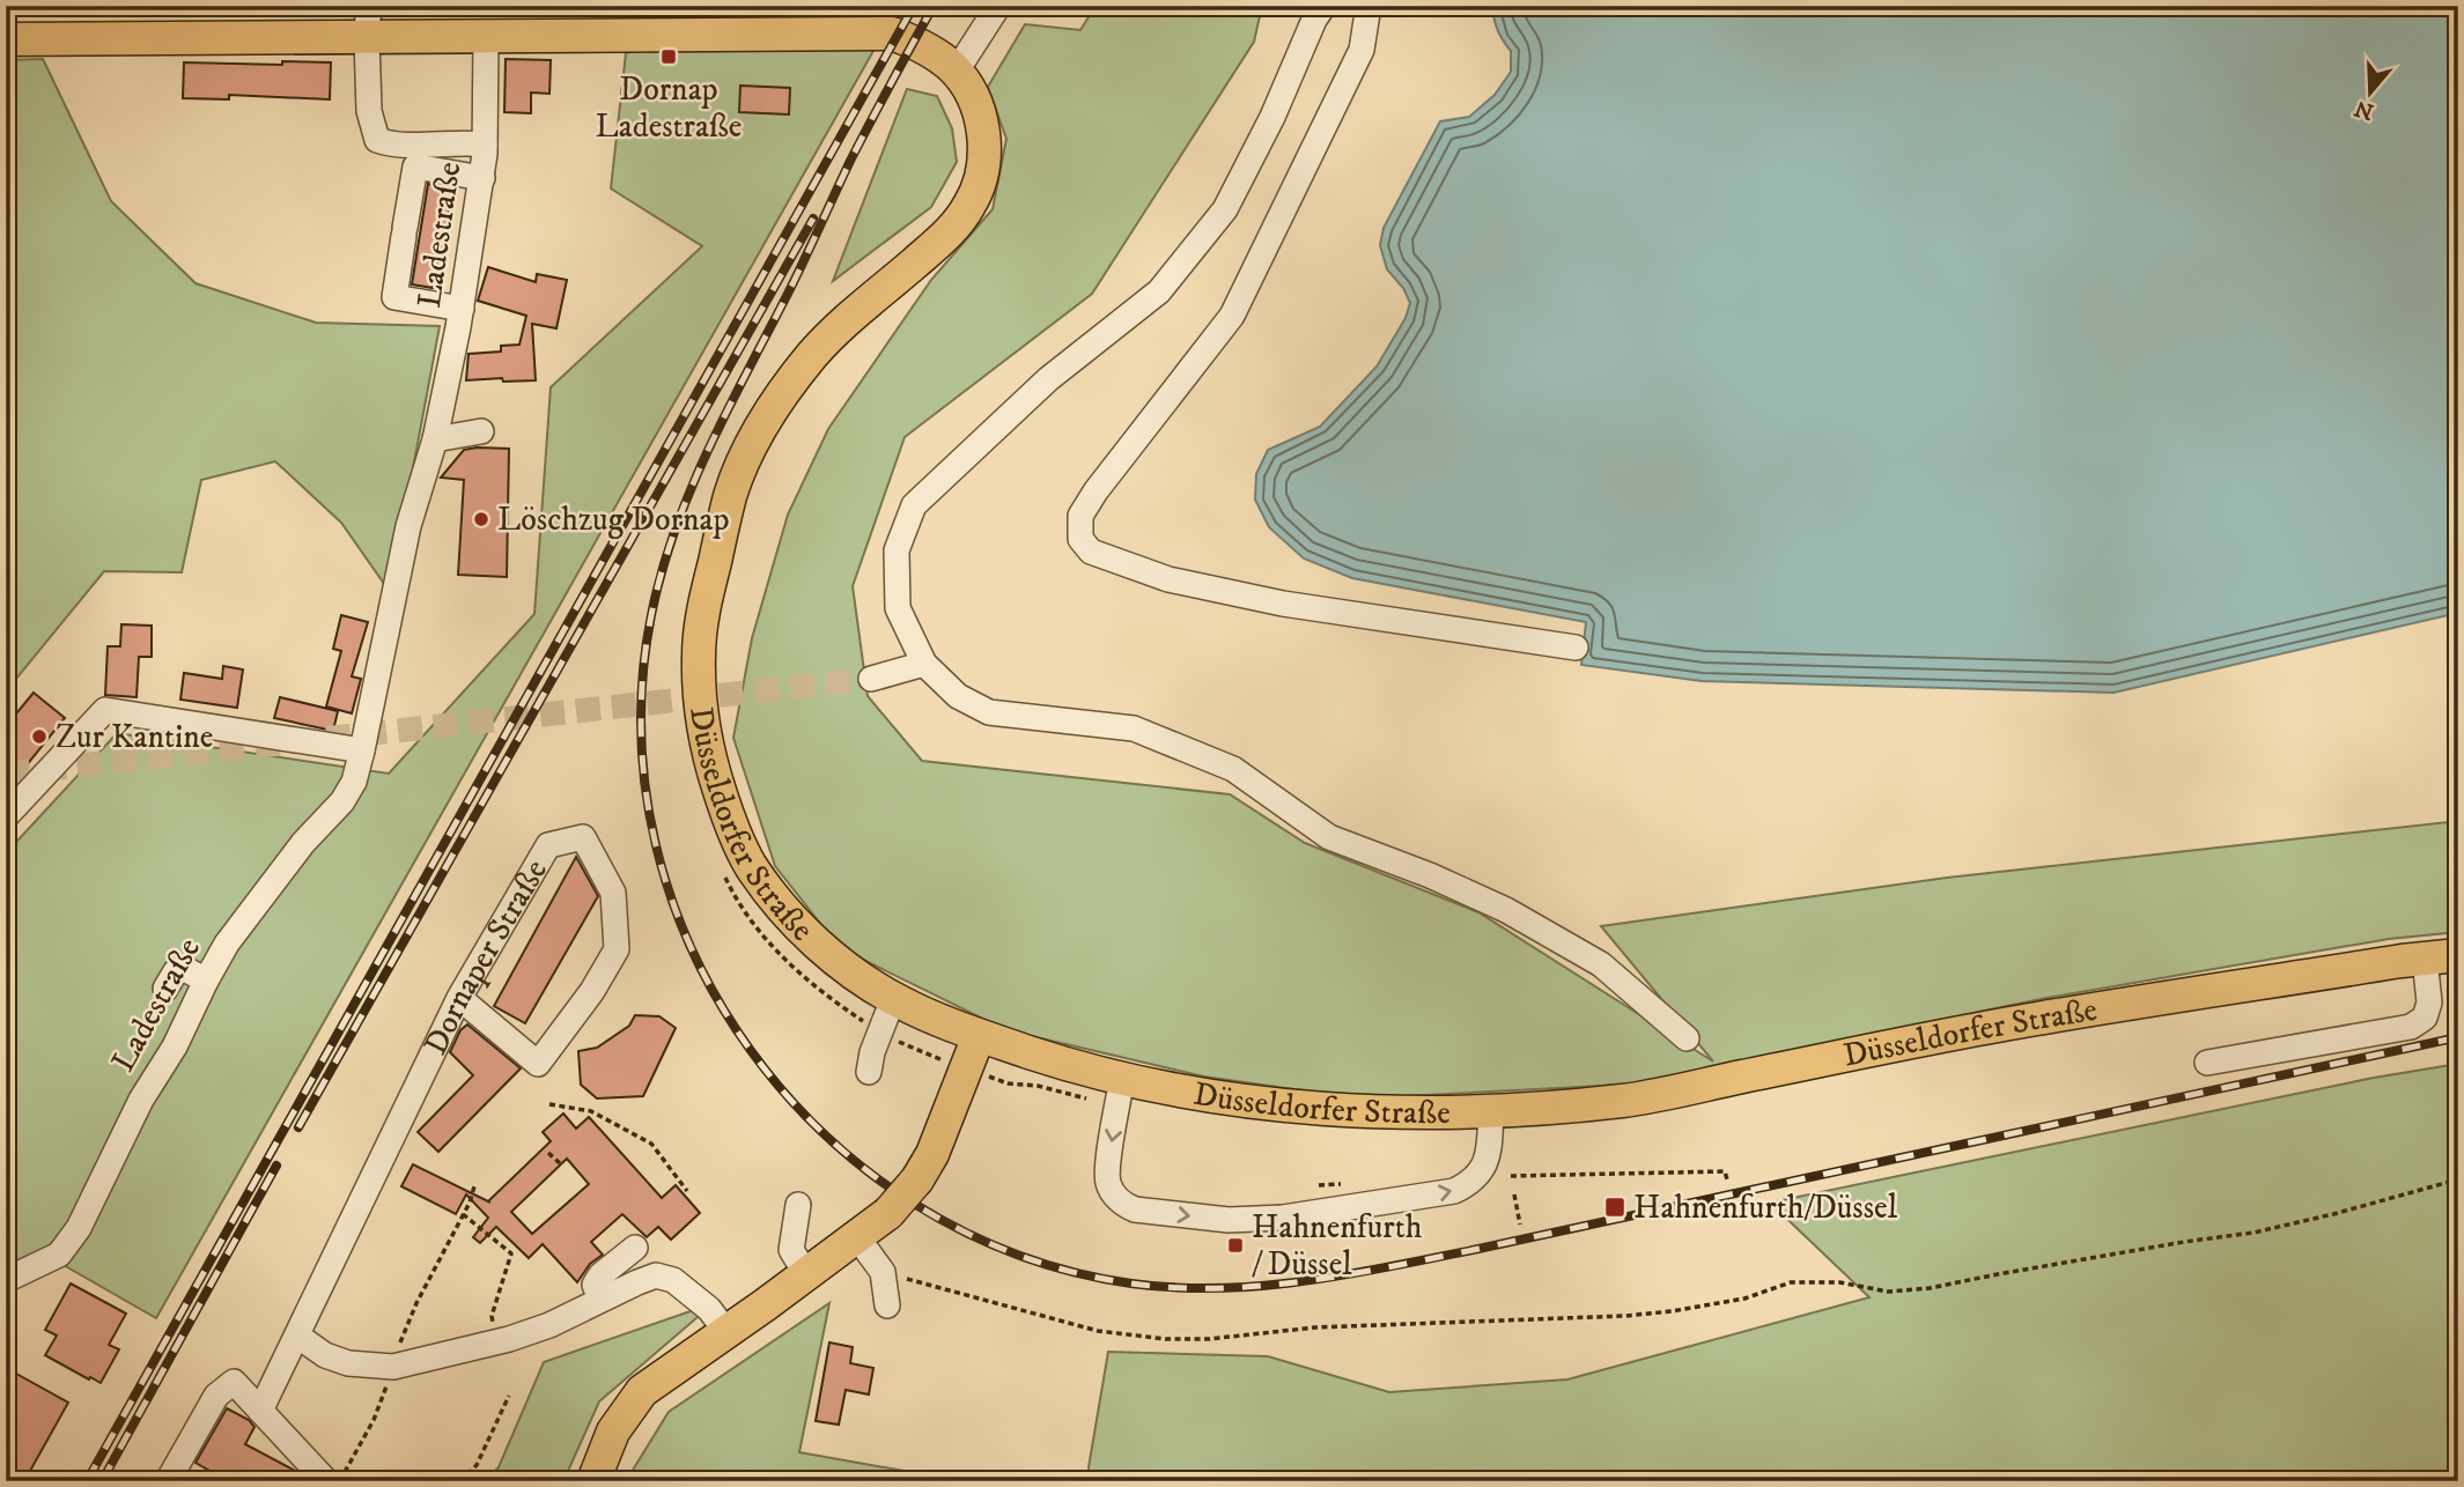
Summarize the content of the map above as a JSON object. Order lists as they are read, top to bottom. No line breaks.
{"streets":{"main road":["Düsseldorfer Straße"],"street":["Ladestraße","Dornaper Straße"]},"crossings":[["Ladestraße","Düsseldorfer Straße"]],"places":{"transit":["Dornap Ladestraße","Hahnenfurth/Düssel","Hahnenfurth / Düssel"],"other":["Löschzug Dornap","Zur Kantine"]},"north":"bottom"}
